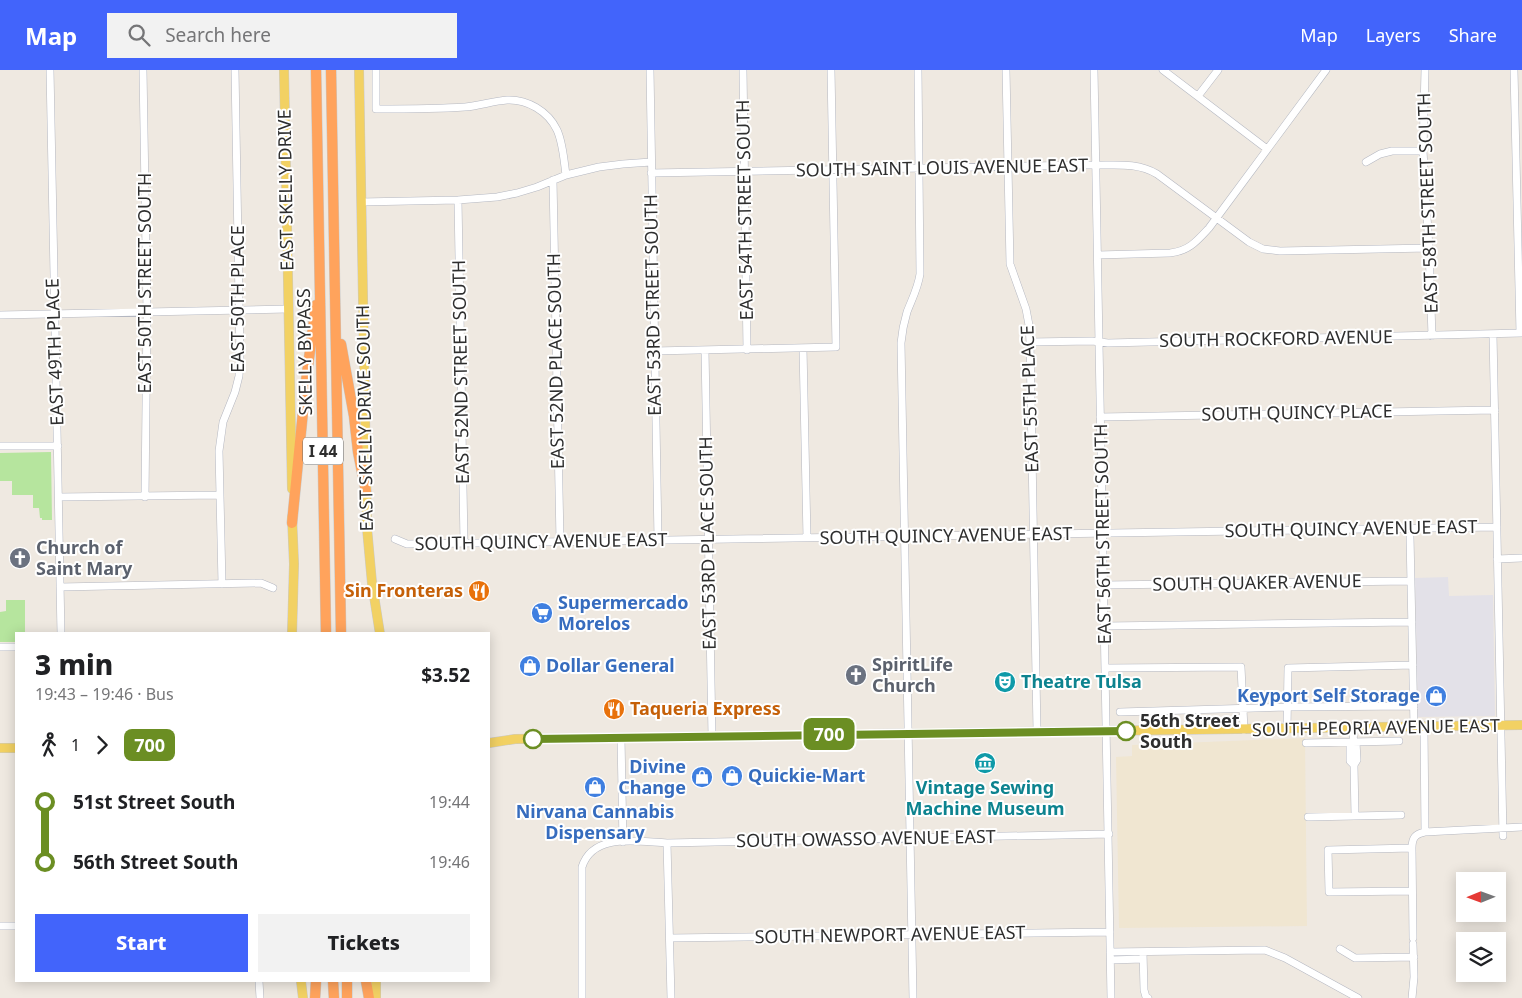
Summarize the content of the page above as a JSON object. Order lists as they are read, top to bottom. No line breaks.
{"streets":{"highway":["SKELLY BYPASS","I 44"],"main road":["EAST SKELLY DRIVE","EAST SKELLY DRIVE SOUTH","SOUTH PEORIA AVENUE EAST"],"street":["SOUTH SAINT LOUIS AVENUE EAST","EAST 58TH STREET SOUTH","EAST 54TH STREET SOUTH","EAST 50TH STREET SOUTH","EAST 50TH PLACE","EAST 53RD STREET SOUTH","SOUTH ROCKFORD AVENUE","EAST 49TH PLACE","EAST 52ND PLACE SOUTH","EAST 52ND STREET SOUTH","EAST 55TH PLACE","SOUTH QUINCY PLACE","SOUTH QUINCY AVENUE EAST","EAST 56TH STREET SOUTH","EAST 53RD PLACE SOUTH","SOUTH QUAKER AVENUE","SOUTH OWASSO AVENUE EAST","SOUTH NEWPORT AVENUE EAST"]},"crossings":[["SOUTH SAINT LOUIS AVENUE EAST","EAST 58TH STREET SOUTH"],["SOUTH SAINT LOUIS AVENUE EAST","EAST 54TH STREET SOUTH"],["SOUTH SAINT LOUIS AVENUE EAST","EAST 53RD STREET SOUTH"],["SOUTH SAINT LOUIS AVENUE EAST","EAST 55TH PLACE"],["SOUTH SAINT LOUIS AVENUE EAST","EAST 56TH STREET SOUTH"],["EAST 58TH STREET SOUTH","SOUTH ROCKFORD AVENUE"],["EAST 53RD STREET SOUTH","SOUTH QUINCY AVENUE EAST"],["SOUTH ROCKFORD AVENUE","EAST 55TH PLACE"],["SOUTH ROCKFORD AVENUE","EAST 56TH STREET SOUTH"],["EAST 52ND PLACE SOUTH","SOUTH QUINCY AVENUE EAST"],["EAST 52ND STREET SOUTH","SOUTH QUINCY AVENUE EAST"],["EAST 55TH PLACE","SOUTH QUINCY AVENUE EAST"],["EAST 55TH PLACE","SOUTH PEORIA AVENUE EAST"],["SOUTH QUINCY PLACE","EAST 56TH STREET SOUTH"],["SOUTH QUINCY AVENUE EAST","EAST 56TH STREET SOUTH"],["SOUTH QUINCY AVENUE EAST","EAST 53RD PLACE SOUTH"],["EAST 56TH STREET SOUTH","SOUTH QUAKER AVENUE"],["EAST 56TH STREET SOUTH","SOUTH PEORIA AVENUE EAST"],["EAST 56TH STREET SOUTH","SOUTH OWASSO AVENUE EAST"],["EAST 56TH STREET SOUTH","SOUTH NEWPORT AVENUE EAST"],["EAST 53RD PLACE SOUTH","SOUTH PEORIA AVENUE EAST"]],"places":{"church":["Church of Saint Mary","SpiritLife Church"],"restaurant":["Sin Fronteras","Taqueria Express"],"supermarket":["Supermercado Morelos"],"shop":["Dollar General","Keyport Self Storage","Quickie-Mart","Divine Change","Nirvana Cannabis Dispensary"],"theatre":["Theatre Tulsa"],"other":["56th Street South"],"museum":["Vintage Sewing Machine Museum"]},"lines":["bus line 700"],"north":"left","page":{"header":"Map","search":"Search here","nav":["Map","Layers","Share"],"on_map":"700","heading":["3 min","19:43 – 19:46 · Bus","$3.52"],"legs":["1","700"],"list":[{"name":"51st Street South","value":"19:44"},{"name":"56th Street South","value":"19:46"}],"buttons":["Start","Tickets"]}}
